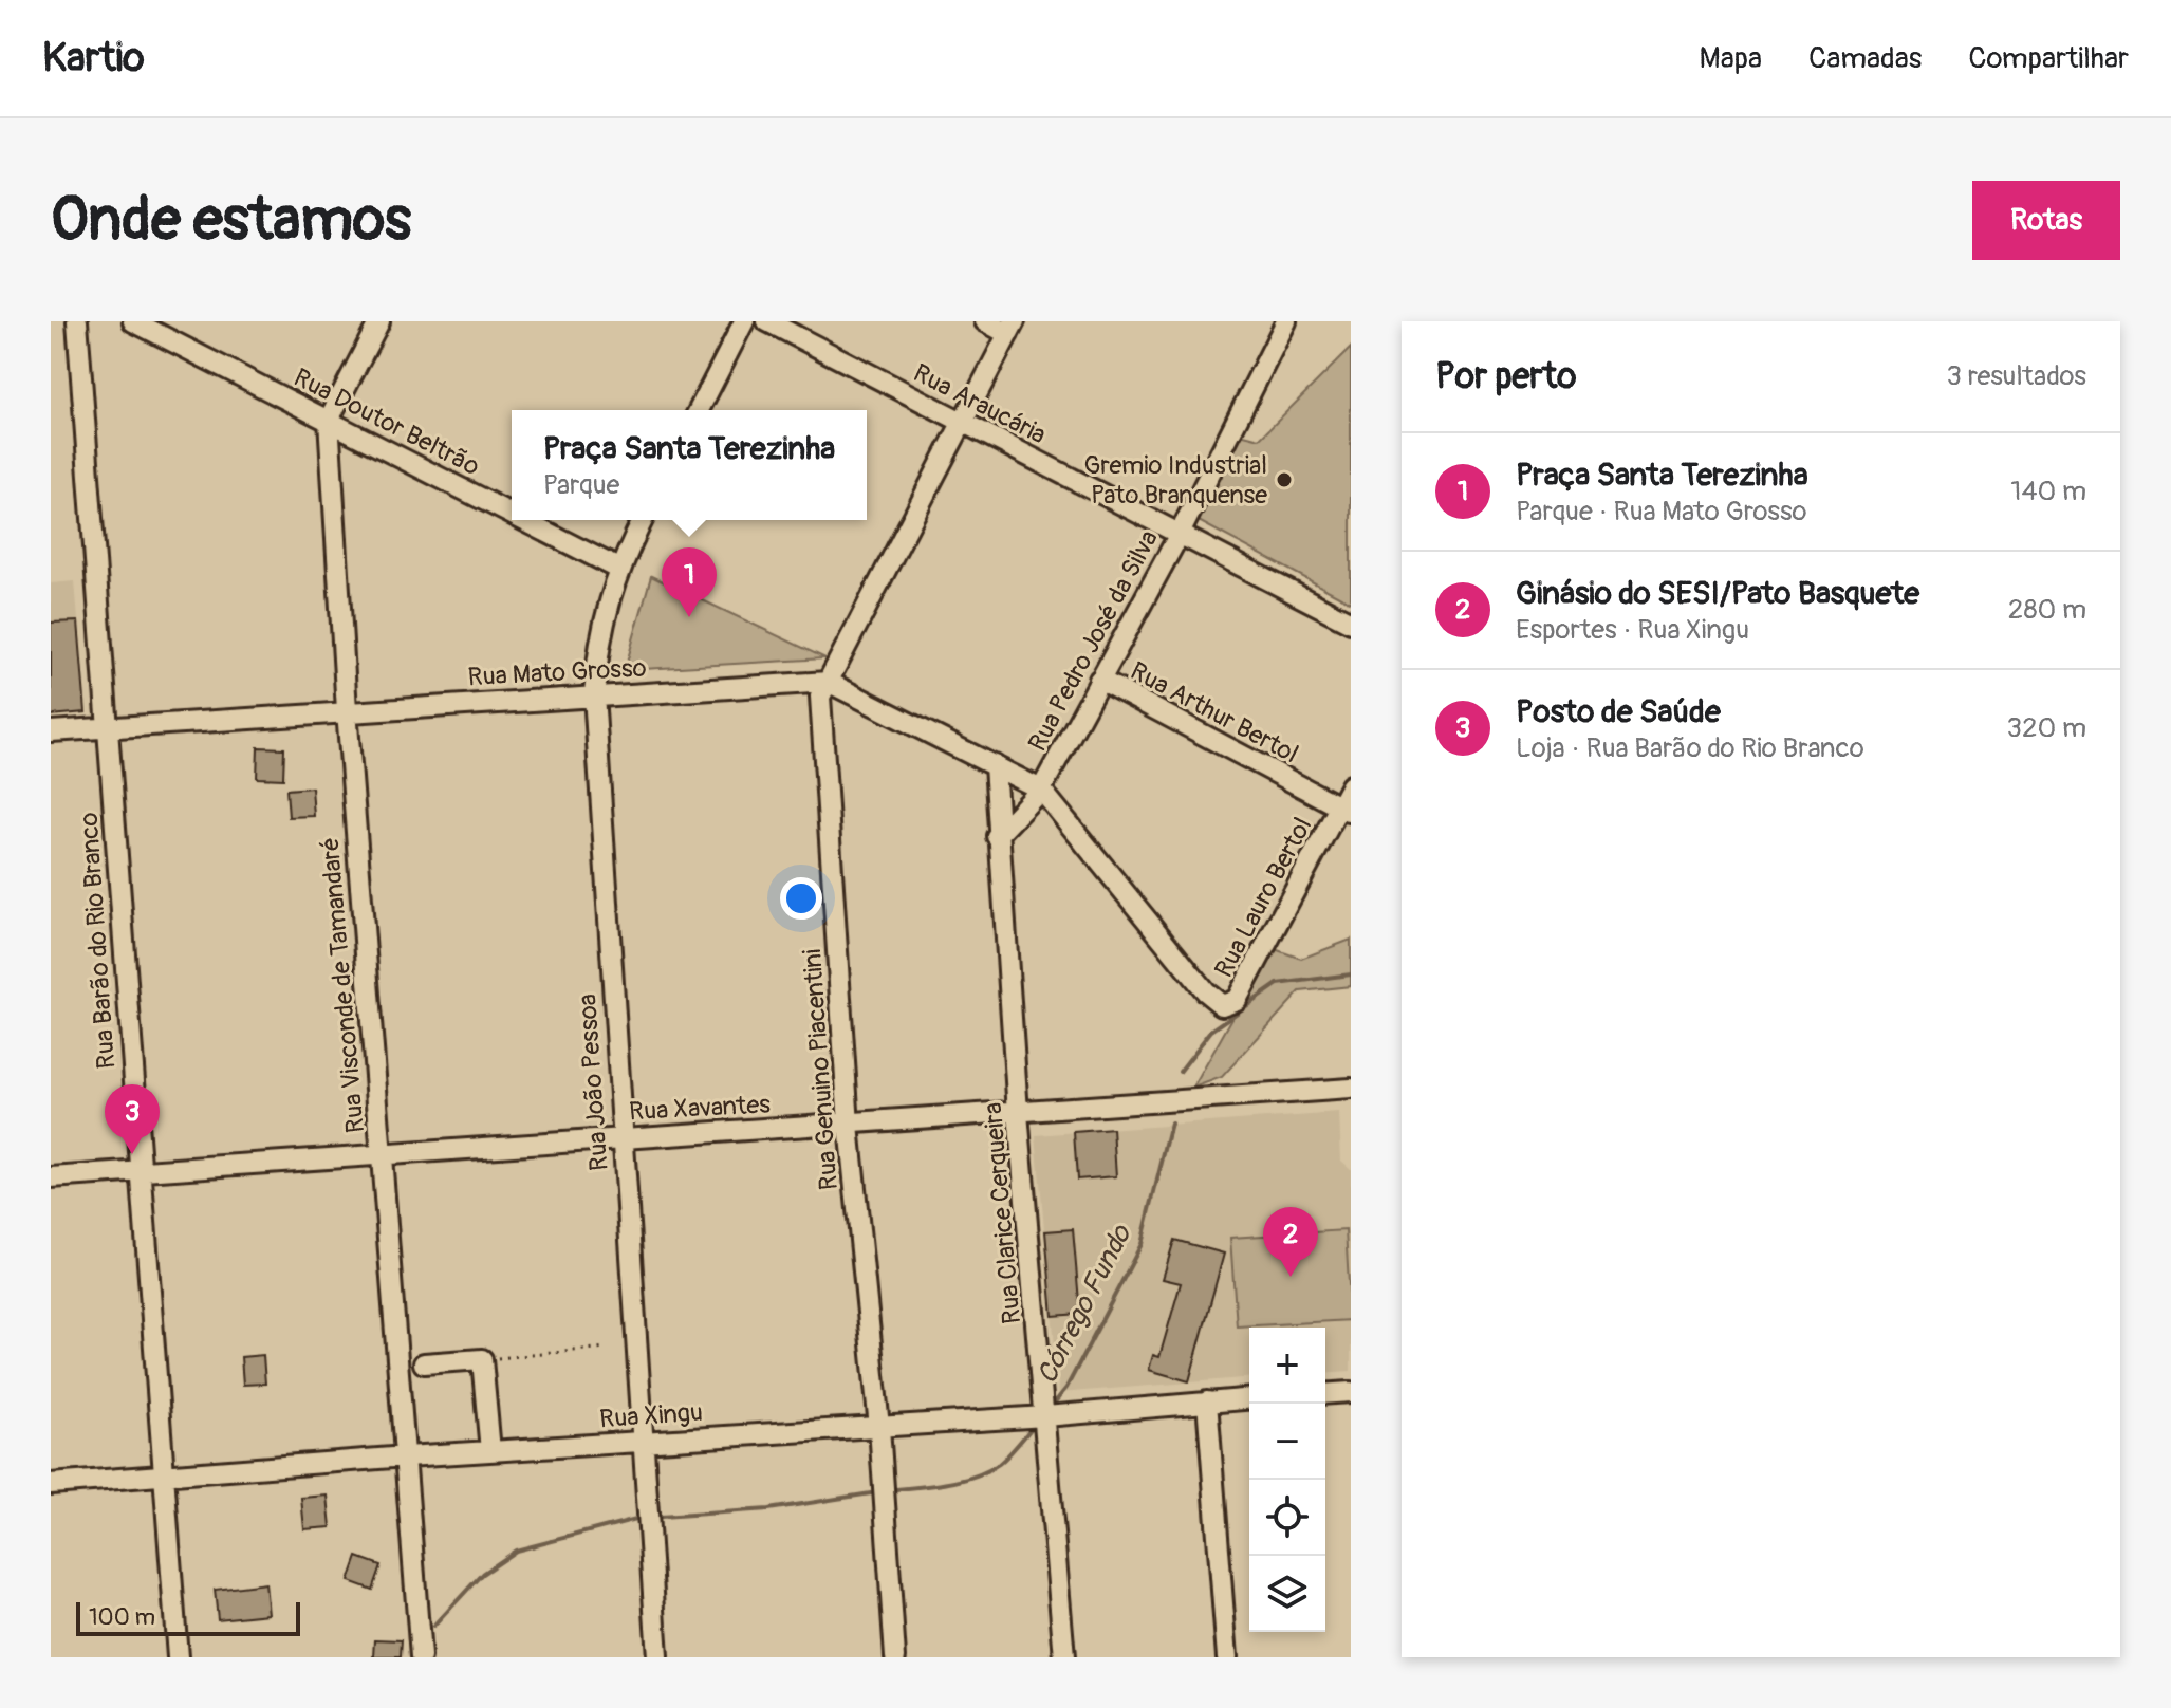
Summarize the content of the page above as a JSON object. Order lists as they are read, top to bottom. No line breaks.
{"streets":{"street":["Rua Araucária","Rua Doutor Beltrão","Rua Pedro José da Silva","Rua Mato Grosso","Rua Arthur Bertol","Rua Lauro Bertol","Rua Barão do Rio Branco","Rua Visconde de Tamandaré","Rua Genuino Piacentini","Rua João Pessoa","Rua Xavantes","Rua Clarice Cerqueira","Rua Xingu"]},"crossings":[["Rua Araucária","Rua Pedro José da Silva"],["Rua Araucária","Rua Genuino Piacentini"],["Rua Doutor Beltrão","Rua Visconde de Tamandaré"],["Rua Doutor Beltrão","Rua João Pessoa"],["Rua Pedro José da Silva","Rua Mato Grosso"],["Rua Pedro José da Silva","Rua Arthur Bertol"],["Rua Pedro José da Silva","Rua Lauro Bertol"],["Rua Pedro José da Silva","Rua Clarice Cerqueira"],["Rua Mato Grosso","Rua Lauro Bertol"],["Rua Mato Grosso","Rua Barão do Rio Branco"],["Rua Mato Grosso","Rua Visconde de Tamandaré"],["Rua Mato Grosso","Rua Genuino Piacentini"],["Rua Mato Grosso","Rua João Pessoa"],["Rua Mato Grosso","Rua Clarice Cerqueira"],["Rua Arthur Bertol","Rua Lauro Bertol"],["Rua Barão do Rio Branco","Rua Xavantes"],["Rua Barão do Rio Branco","Rua Xingu"],["Rua Visconde de Tamandaré","Rua Xavantes"],["Rua Visconde de Tamandaré","Rua Xingu"],["Rua Genuino Piacentini","Rua Xavantes"],["Rua Genuino Piacentini","Rua Xingu"],["Rua João Pessoa","Rua Xavantes"],["Rua João Pessoa","Rua Xingu"],["Rua Xavantes","Rua Clarice Cerqueira"],["Rua Clarice Cerqueira","Rua Xingu"]],"water":["Córrego Fundo"],"places":["Gremio Industrial Pato Branquense"],"scale_bar":"100 m","page":{"header":"Kartio","nav":["Mapa","Camadas","Compartilhar"],"buttons":"Rotas","title":"Onde estamos","heading":["Por perto","3 resultados"],"popup":["Praça Santa Terezinha","Parque"],"list":[{"mark":"1","name":"Praça Santa Terezinha","note":"Parque · Rua Mato Grosso","value":"140 m"},{"mark":"2","name":"Ginásio do SESI/Pato Basquete","note":"Esportes · Rua Xingu","value":"280 m"},{"mark":"3","name":"Posto de Saúde","note":"Loja · Rua Barão do Rio Branco","value":"320 m"}],"pins":["1","3","2"],"map_buttons":["+","−"],"scale":"100 m"}}
